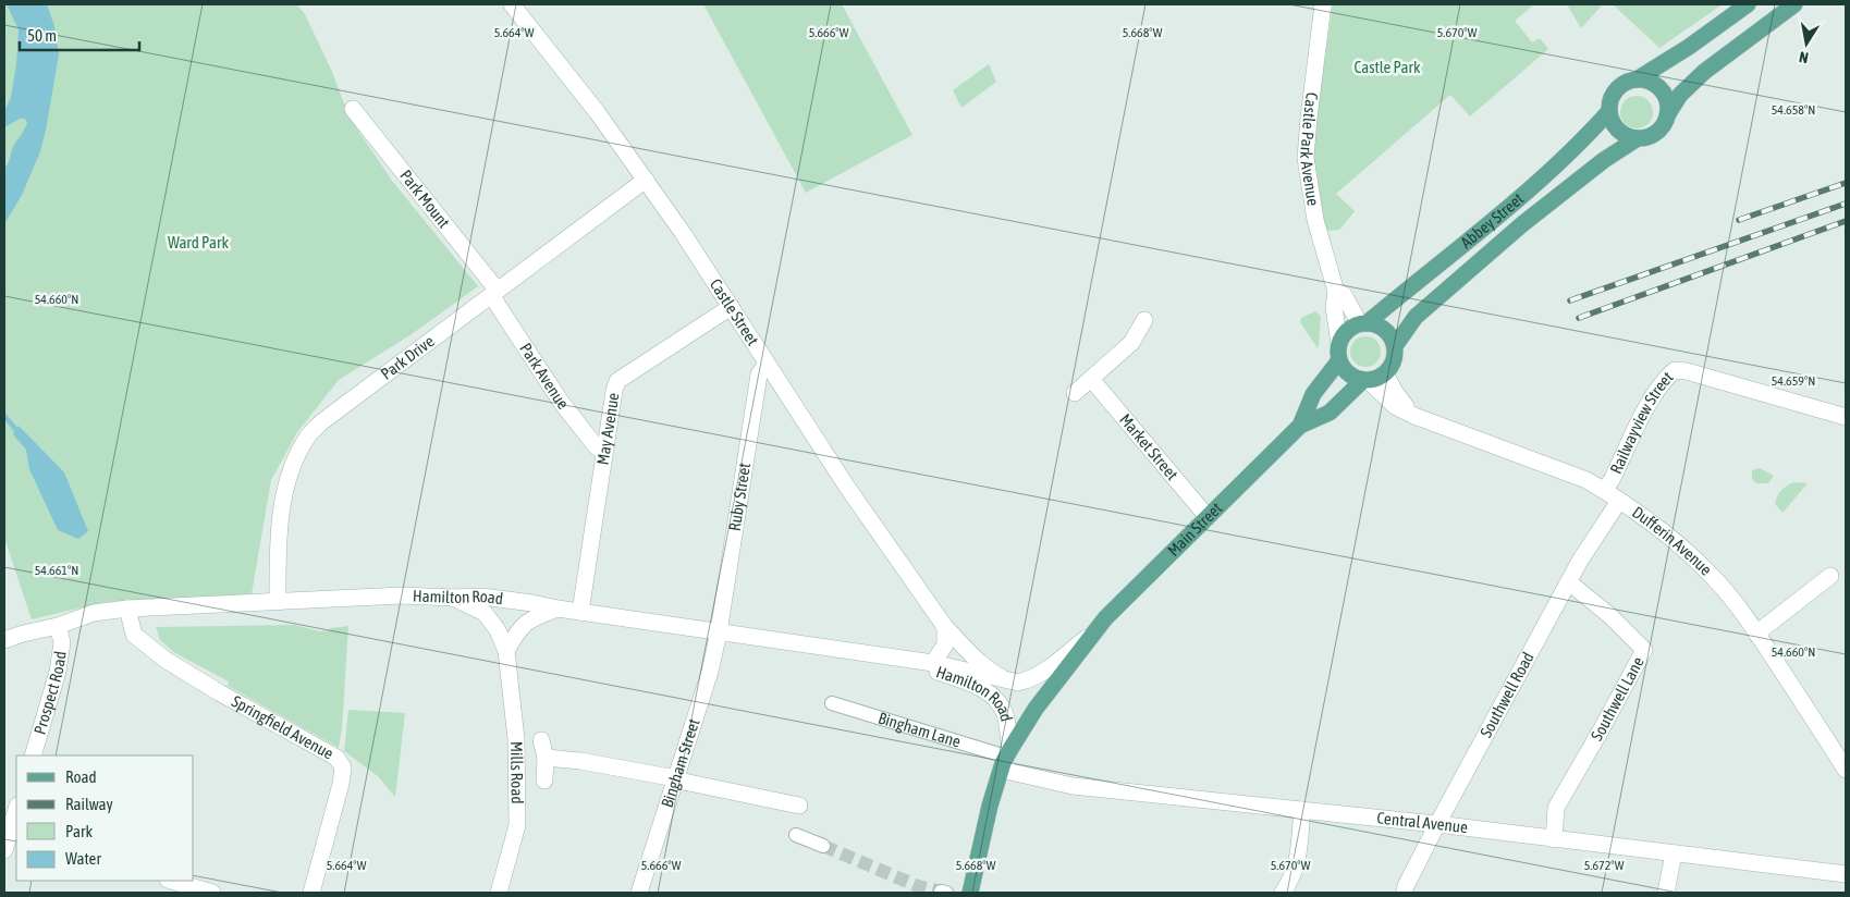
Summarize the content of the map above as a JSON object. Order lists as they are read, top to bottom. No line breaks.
{"streets":{"main road":["Abbey Street","Main Street"],"street":["Castle Park Avenue","Park Mount","Castle Street","Park Drive","Park Avenue","Railwayview Street","May Avenue","Market Street","Ruby Street","Dufferin Avenue","Hamilton Road","Prospect Road","Southwell Road","Southwell Lane","Springfield Avenue","Bingham Lane","Bingham Street","Mills Road","Central Avenue"]},"crossings":[["Castle Park Avenue","Abbey Street"],["Castle Park Avenue","Main Street"],["Castle Park Avenue","Dufferin Avenue"],["Park Mount","Park Drive"],["Park Mount","Park Avenue"],["Abbey Street","Main Street"],["Abbey Street","Dufferin Avenue"],["Castle Street","Park Drive"],["Castle Street","May Avenue"],["Castle Street","Ruby Street"],["Castle Street","Main Street"],["Castle Street","Hamilton Road"],["Park Drive","Park Avenue"],["Park Drive","Hamilton Road"],["Park Avenue","May Avenue"],["Railwayview Street","Dufferin Avenue"],["May Avenue","Hamilton Road"],["Market Street","Main Street"],["Ruby Street","Hamilton Road"],["Ruby Street","Bingham Street"],["Main Street","Dufferin Avenue"],["Main Street","Hamilton Road"],["Main Street","Bingham Lane"],["Main Street","Central Avenue"],["Dufferin Avenue","Southwell Road"],["Hamilton Road","Prospect Road"],["Hamilton Road","Springfield Avenue"],["Hamilton Road","Bingham Lane"],["Hamilton Road","Bingham Street"],["Hamilton Road","Mills Road"],["Hamilton Road","Central Avenue"],["Southwell Road","Southwell Lane"],["Southwell Road","Central Avenue"],["Southwell Lane","Central Avenue"],["Bingham Lane","Central Avenue"]],"parks":["Castle Park","Ward Park"],"legend":["Road","Railway","Park","Water"],"scale_bar":"50 m","north":"bottom","coordinates":["5.664°W","5.666°W","5.668°W","5.670°W","54.658°N","54.660°N","54.659°N","54.661°N","5.672°W"]}
